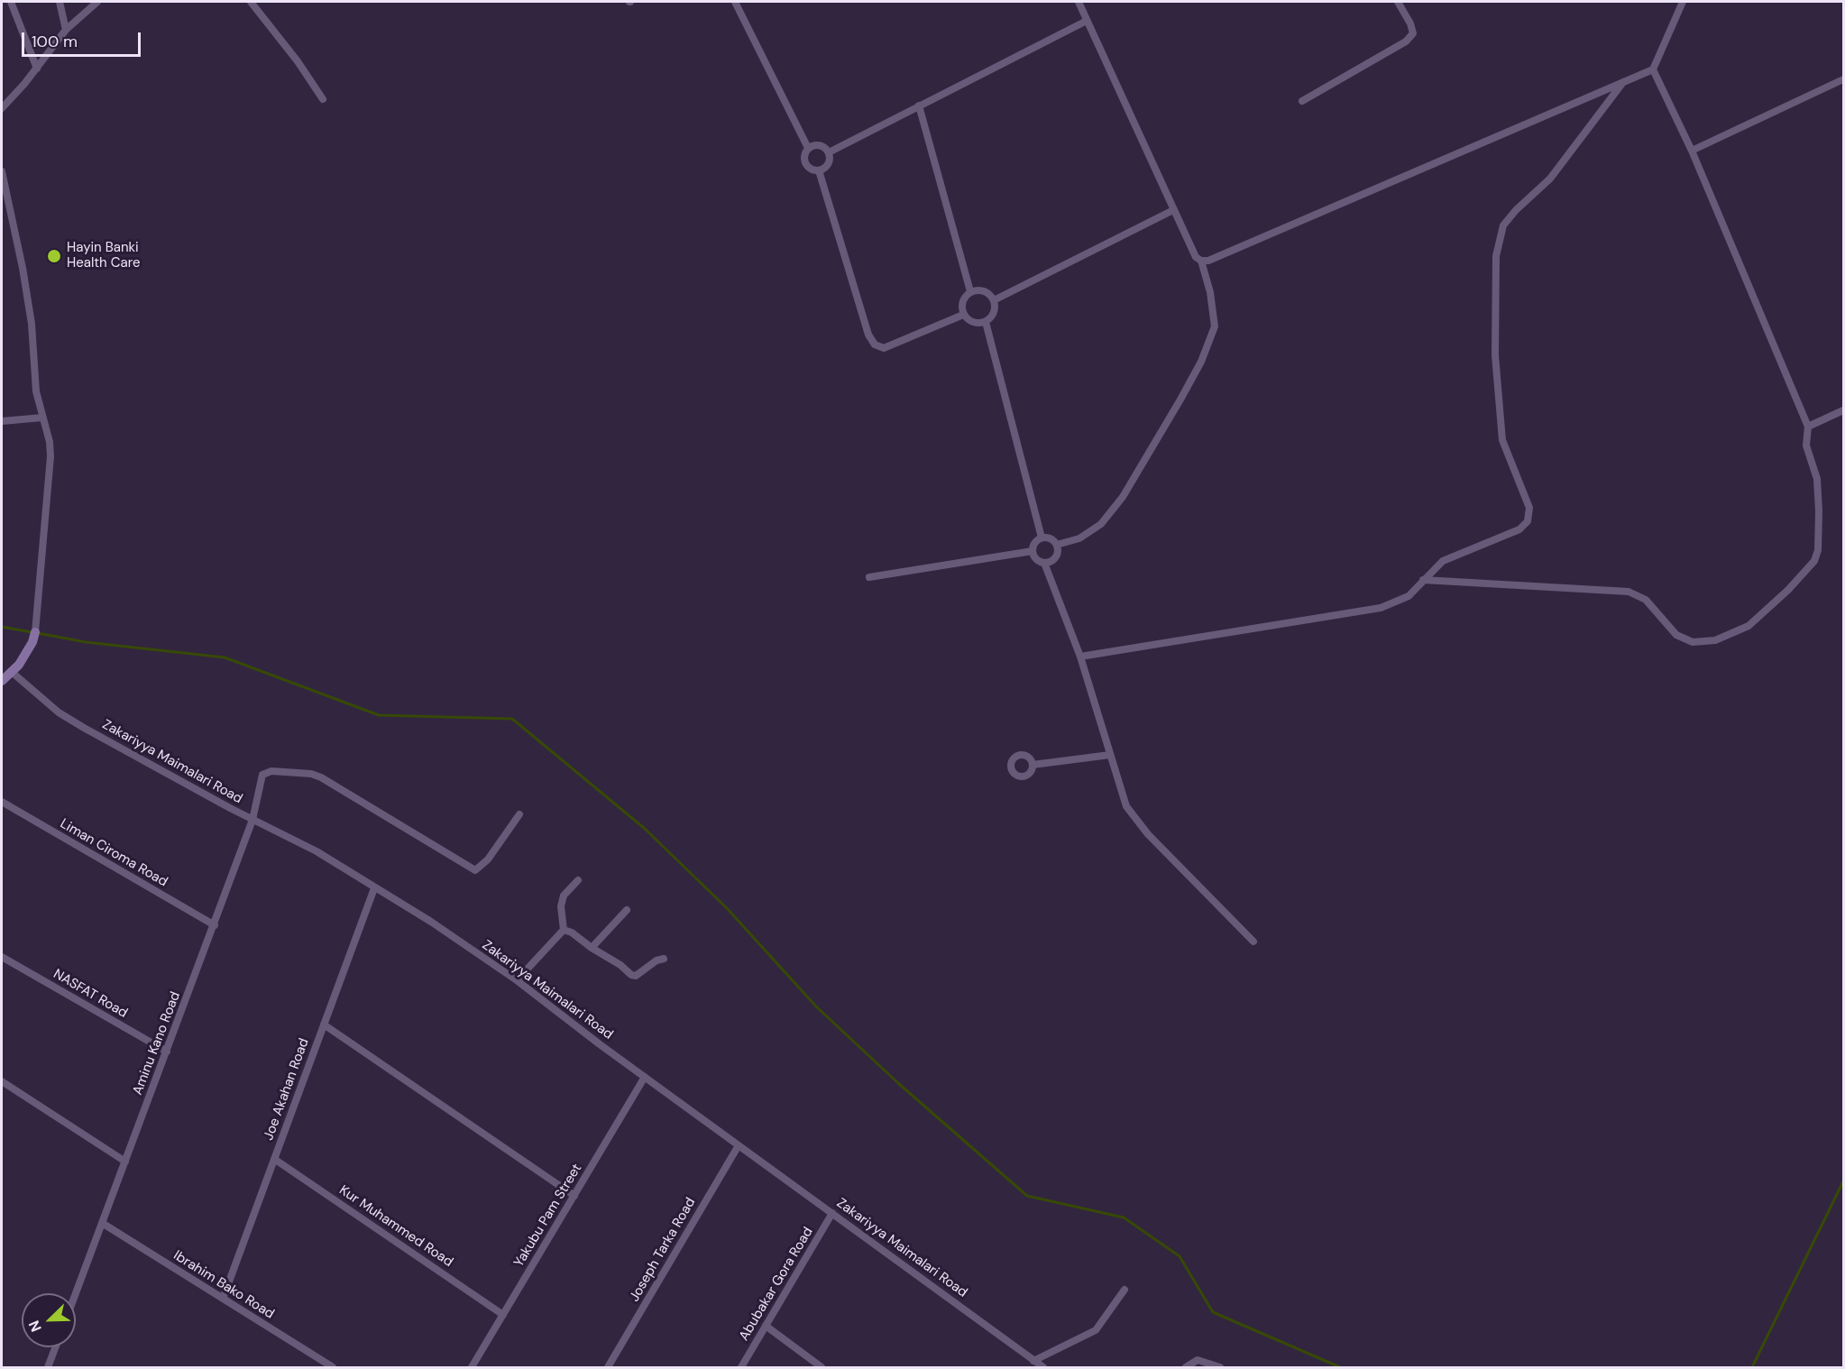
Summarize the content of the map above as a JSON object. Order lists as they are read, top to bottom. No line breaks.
{"streets":{"street":["Zakariyya Maimalari Road","Liman Ciroma Road","NASFAT Road","Aminu Kano Road","Joe Akahan Road","Yakubu Pam Street","Kur Muhammed Road","Joseph Tarka Road","Abubakar Gora Road","Ibrahim Bako Road"]},"crossings":[["Zakariyya Maimalari Road","Aminu Kano Road"],["Zakariyya Maimalari Road","Joe Akahan Road"],["Zakariyya Maimalari Road","Yakubu Pam Street"],["Zakariyya Maimalari Road","Joseph Tarka Road"],["Zakariyya Maimalari Road","Abubakar Gora Road"],["Liman Ciroma Road","Aminu Kano Road"],["NASFAT Road","Aminu Kano Road"],["Aminu Kano Road","Ibrahim Bako Road"],["Joe Akahan Road","Kur Muhammed Road"],["Joe Akahan Road","Ibrahim Bako Road"],["Yakubu Pam Street","Kur Muhammed Road"]],"places":["Hayin Banki Health Care"],"scale_bar":"100 m","north":"bottom left"}
